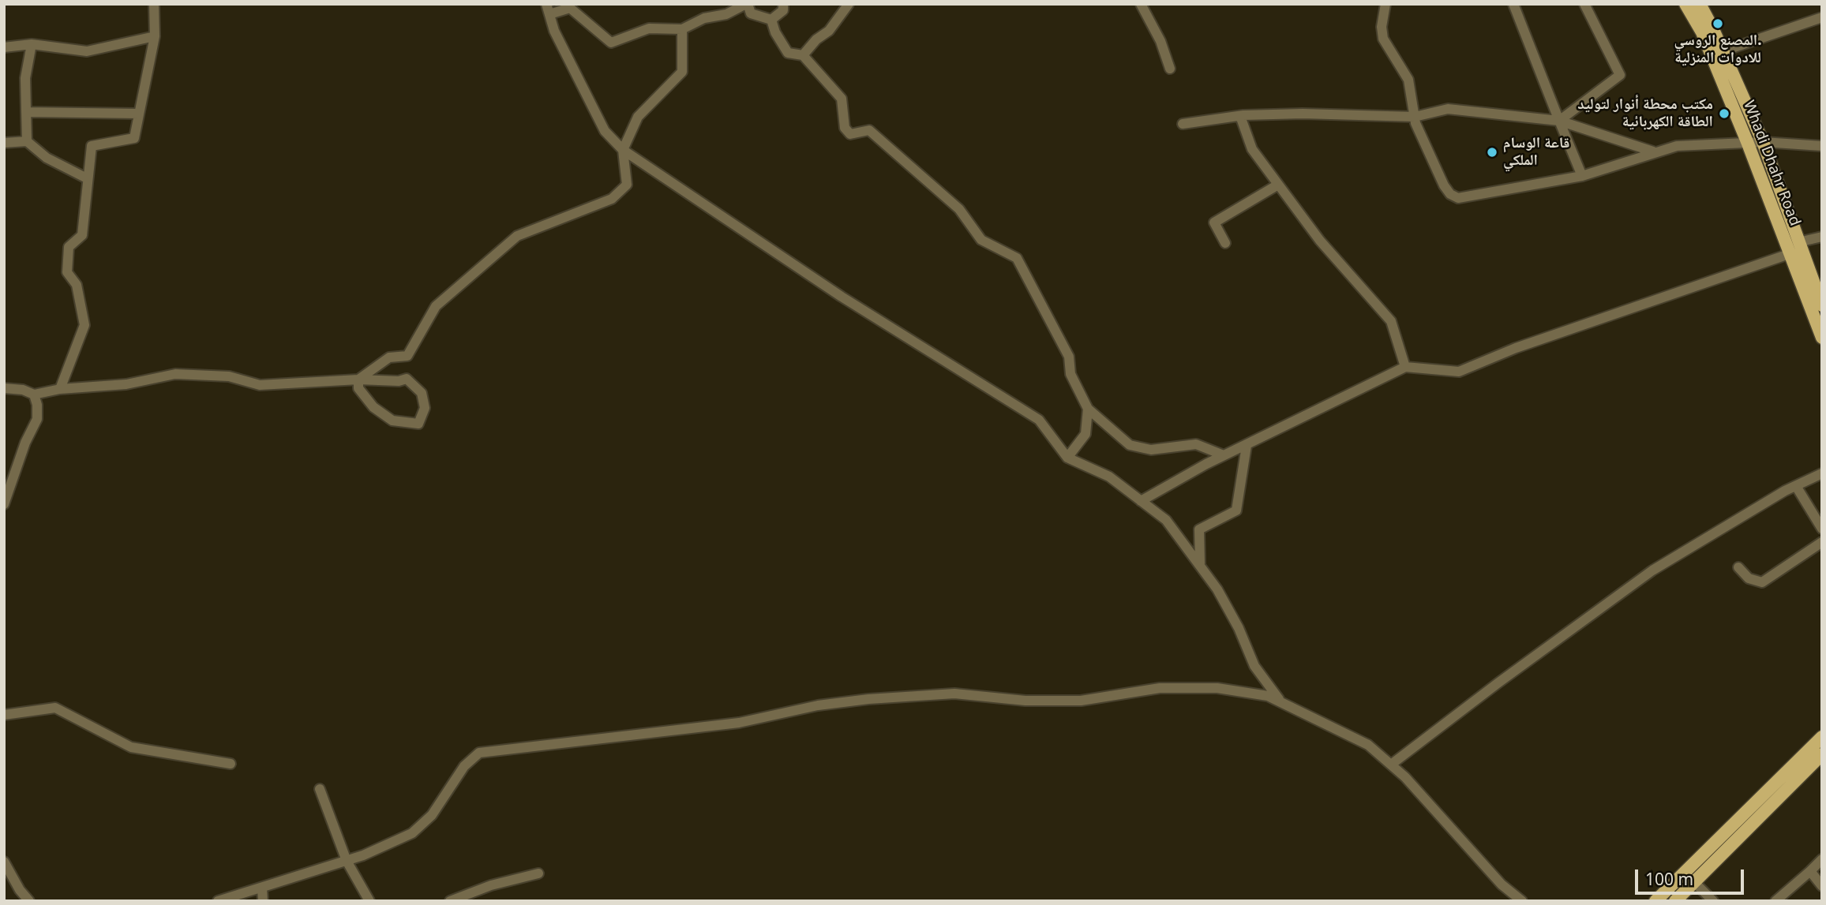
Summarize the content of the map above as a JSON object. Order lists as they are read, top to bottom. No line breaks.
{"streets":{"main road":["Whadi Dhahr Road"]},"places":["المصنع الروسي. للادوات المنزلية","مكتب محطة أنوار لتوليد الطاقة الكهربائية","قاعة الوسام الملكي"],"scale_bar":"100 m"}
